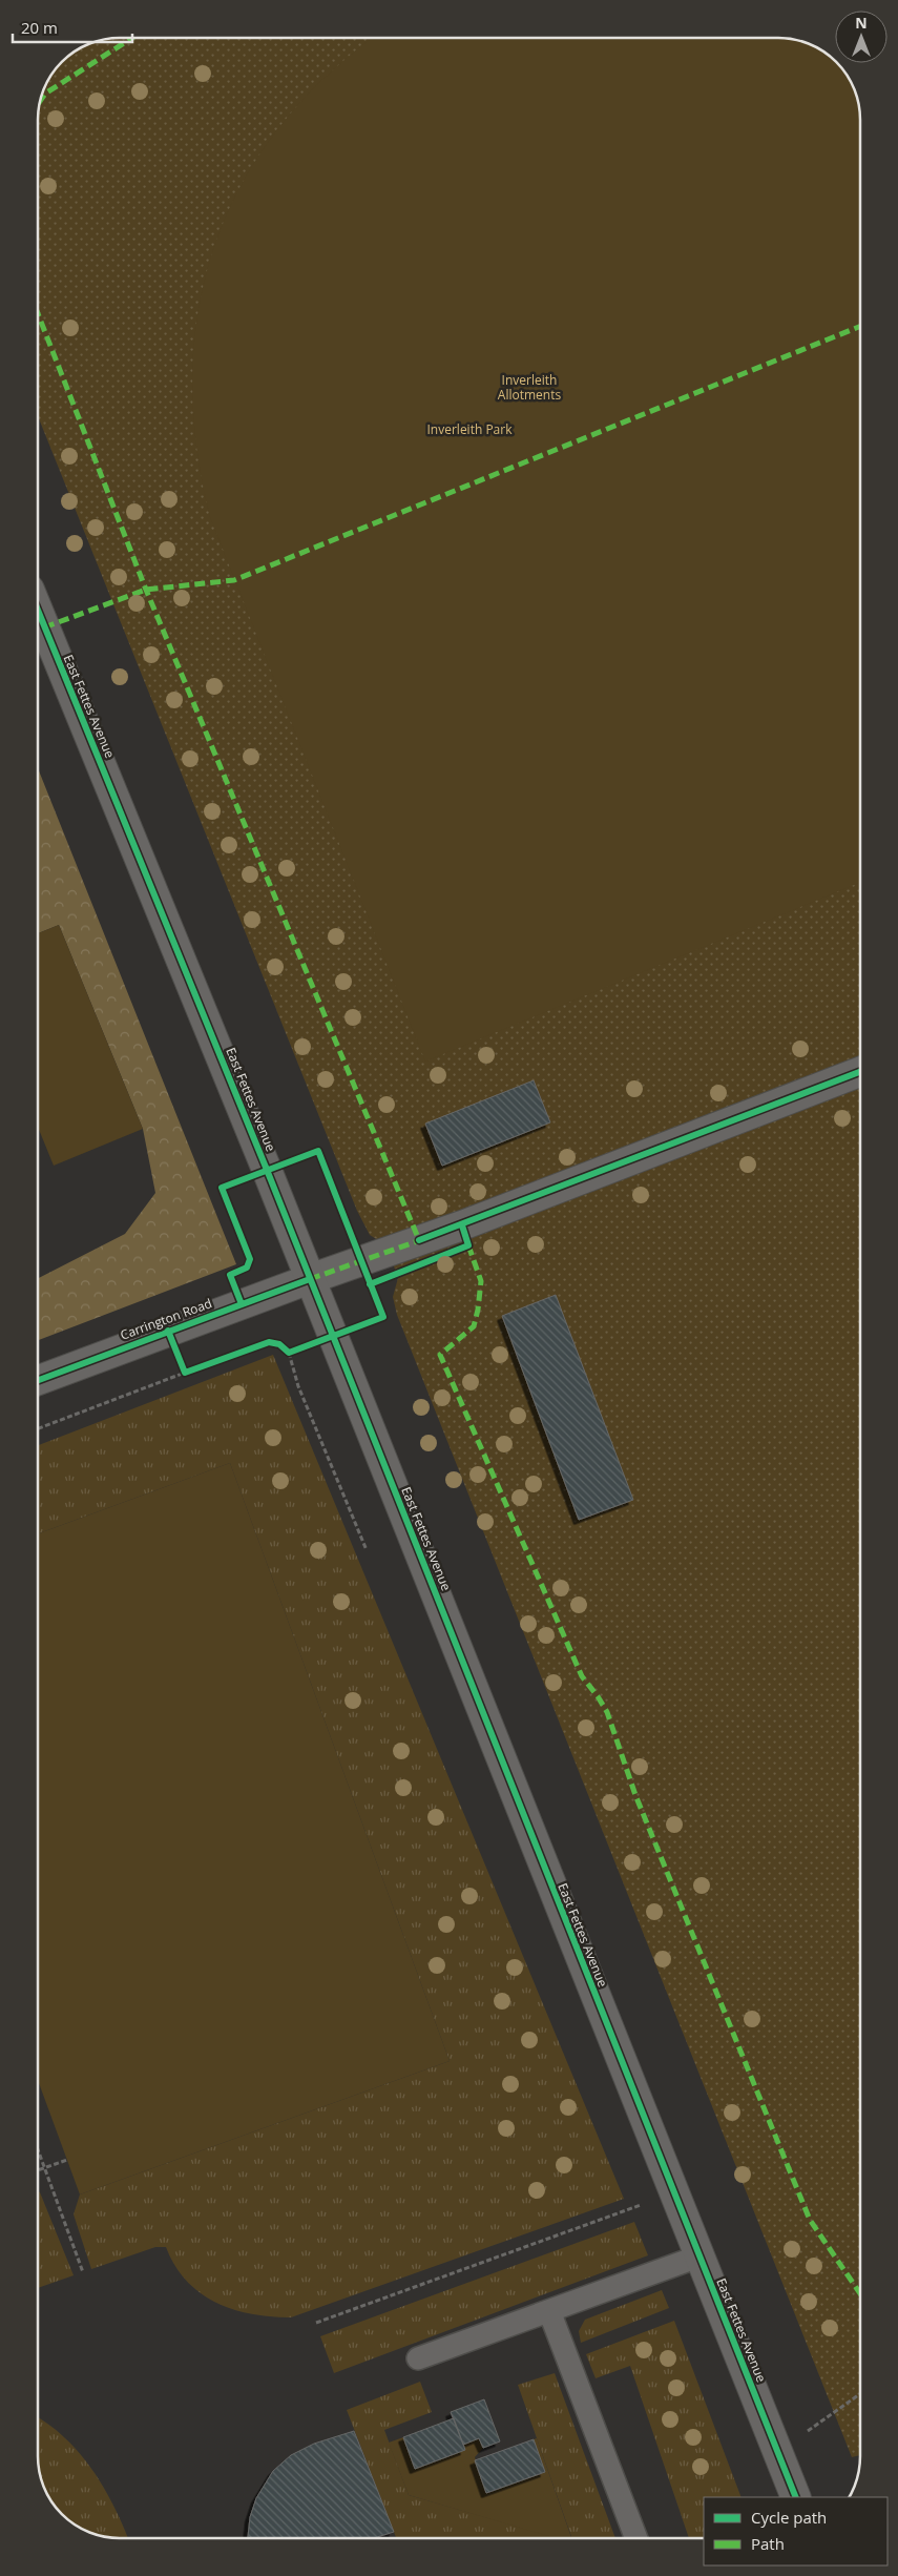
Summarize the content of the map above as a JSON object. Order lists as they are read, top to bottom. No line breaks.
{"streets":{"street":["East Fettes Avenue","Carrington Road"]},"crossings":[["East Fettes Avenue","Carrington Road"]],"parks":["Inverleith Allotments","Inverleith Park"],"legend":["Cycle path","Path"],"scale_bar":"20 m","north":"top"}
